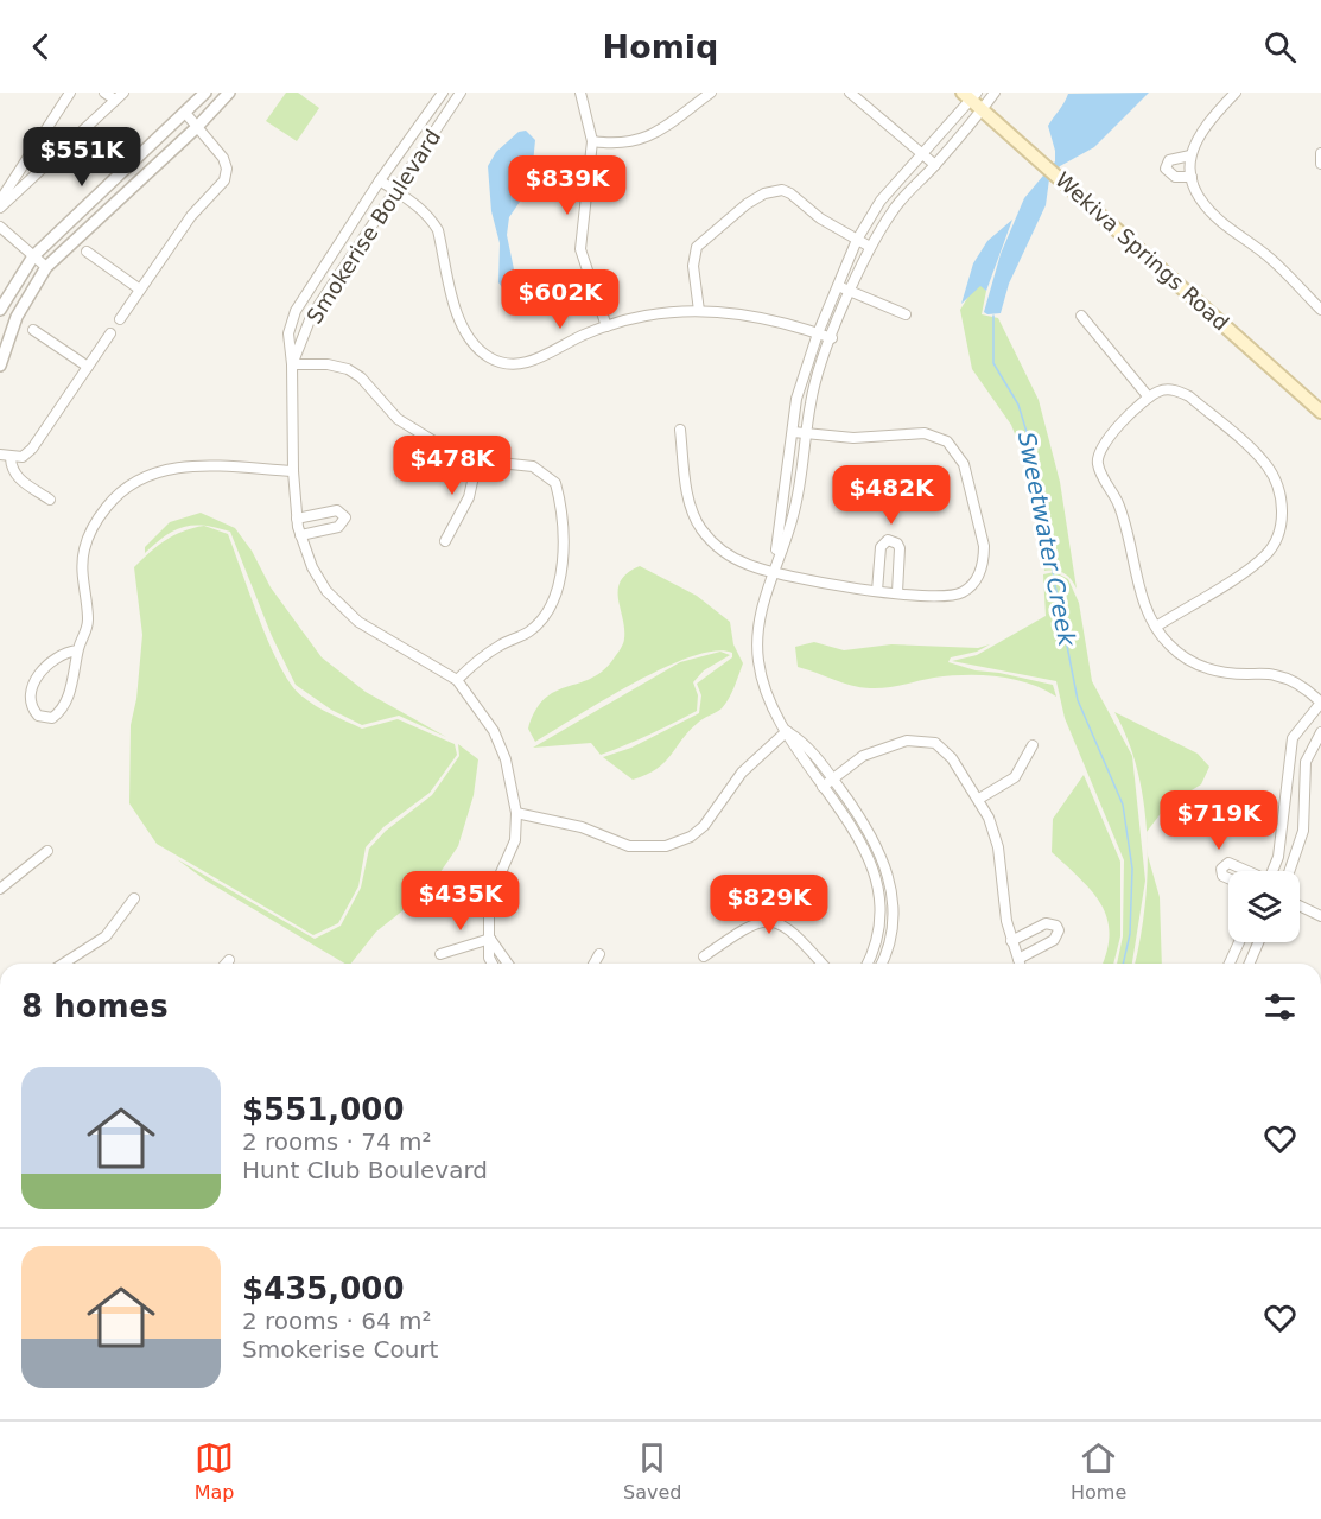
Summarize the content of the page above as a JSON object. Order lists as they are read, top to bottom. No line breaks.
{"streets":{"main road":["Wekiva Springs Road"],"street":["Smokerise Boulevard"]},"water":["Sweetwater Creek"],"page":{"header":"Homiq","price":["$551K","$839K","$602K","$478K","$482K","$719K","$435K","$829K"],"heading":"8 homes","list":[{"name":"$551,000","note":"2 rooms · 74 m² · Hunt Club Boulevard"},{"name":"$435,000","note":"2 rooms · 64 m² · Smokerise Court"}],"tabs":["Map","Saved","Home"]}}
